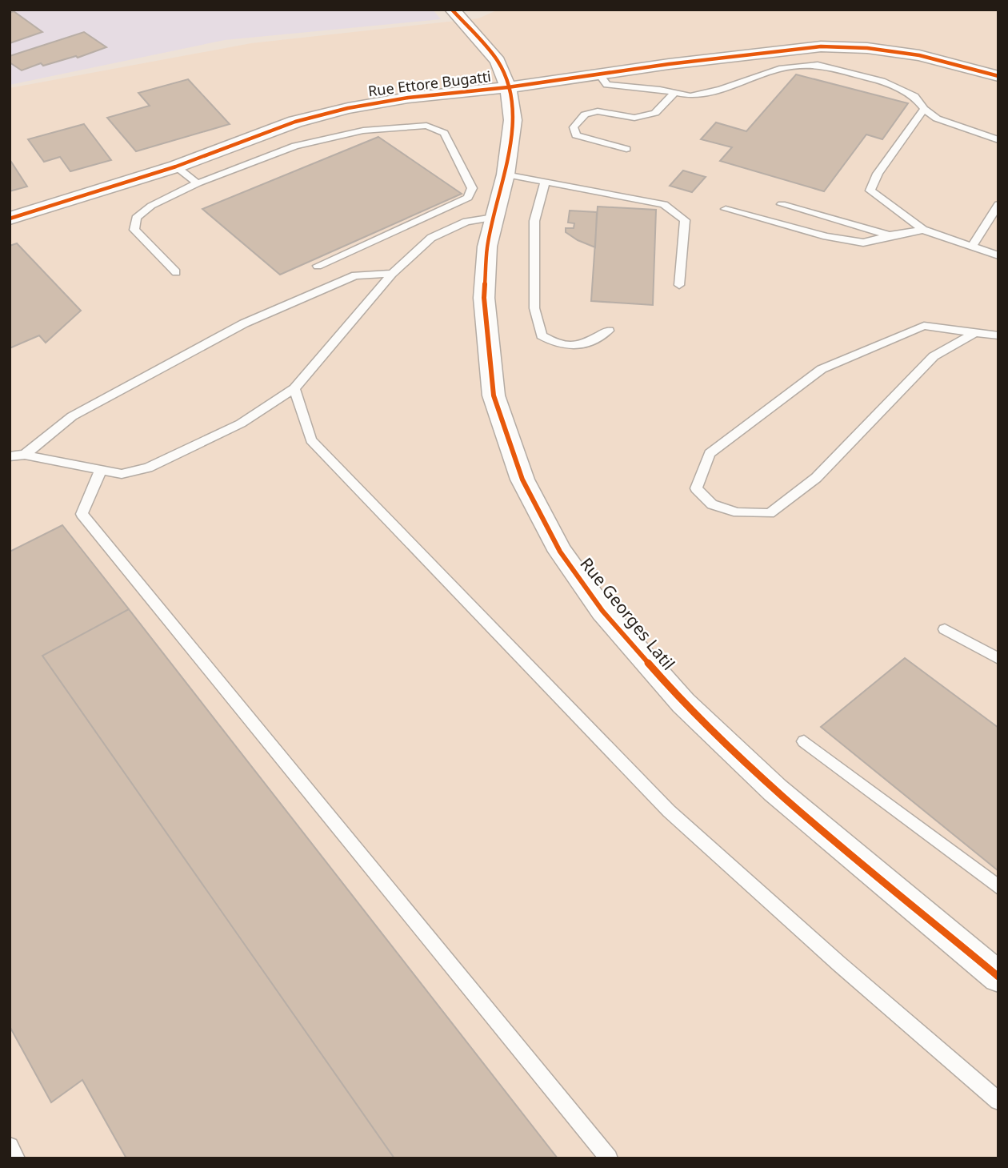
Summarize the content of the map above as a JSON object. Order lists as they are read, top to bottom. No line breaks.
{"streets":{"street":["Rue Ettore Bugatti","Rue Georges Latil"]},"crossings":[["Rue Ettore Bugatti","Rue Georges Latil"]]}
